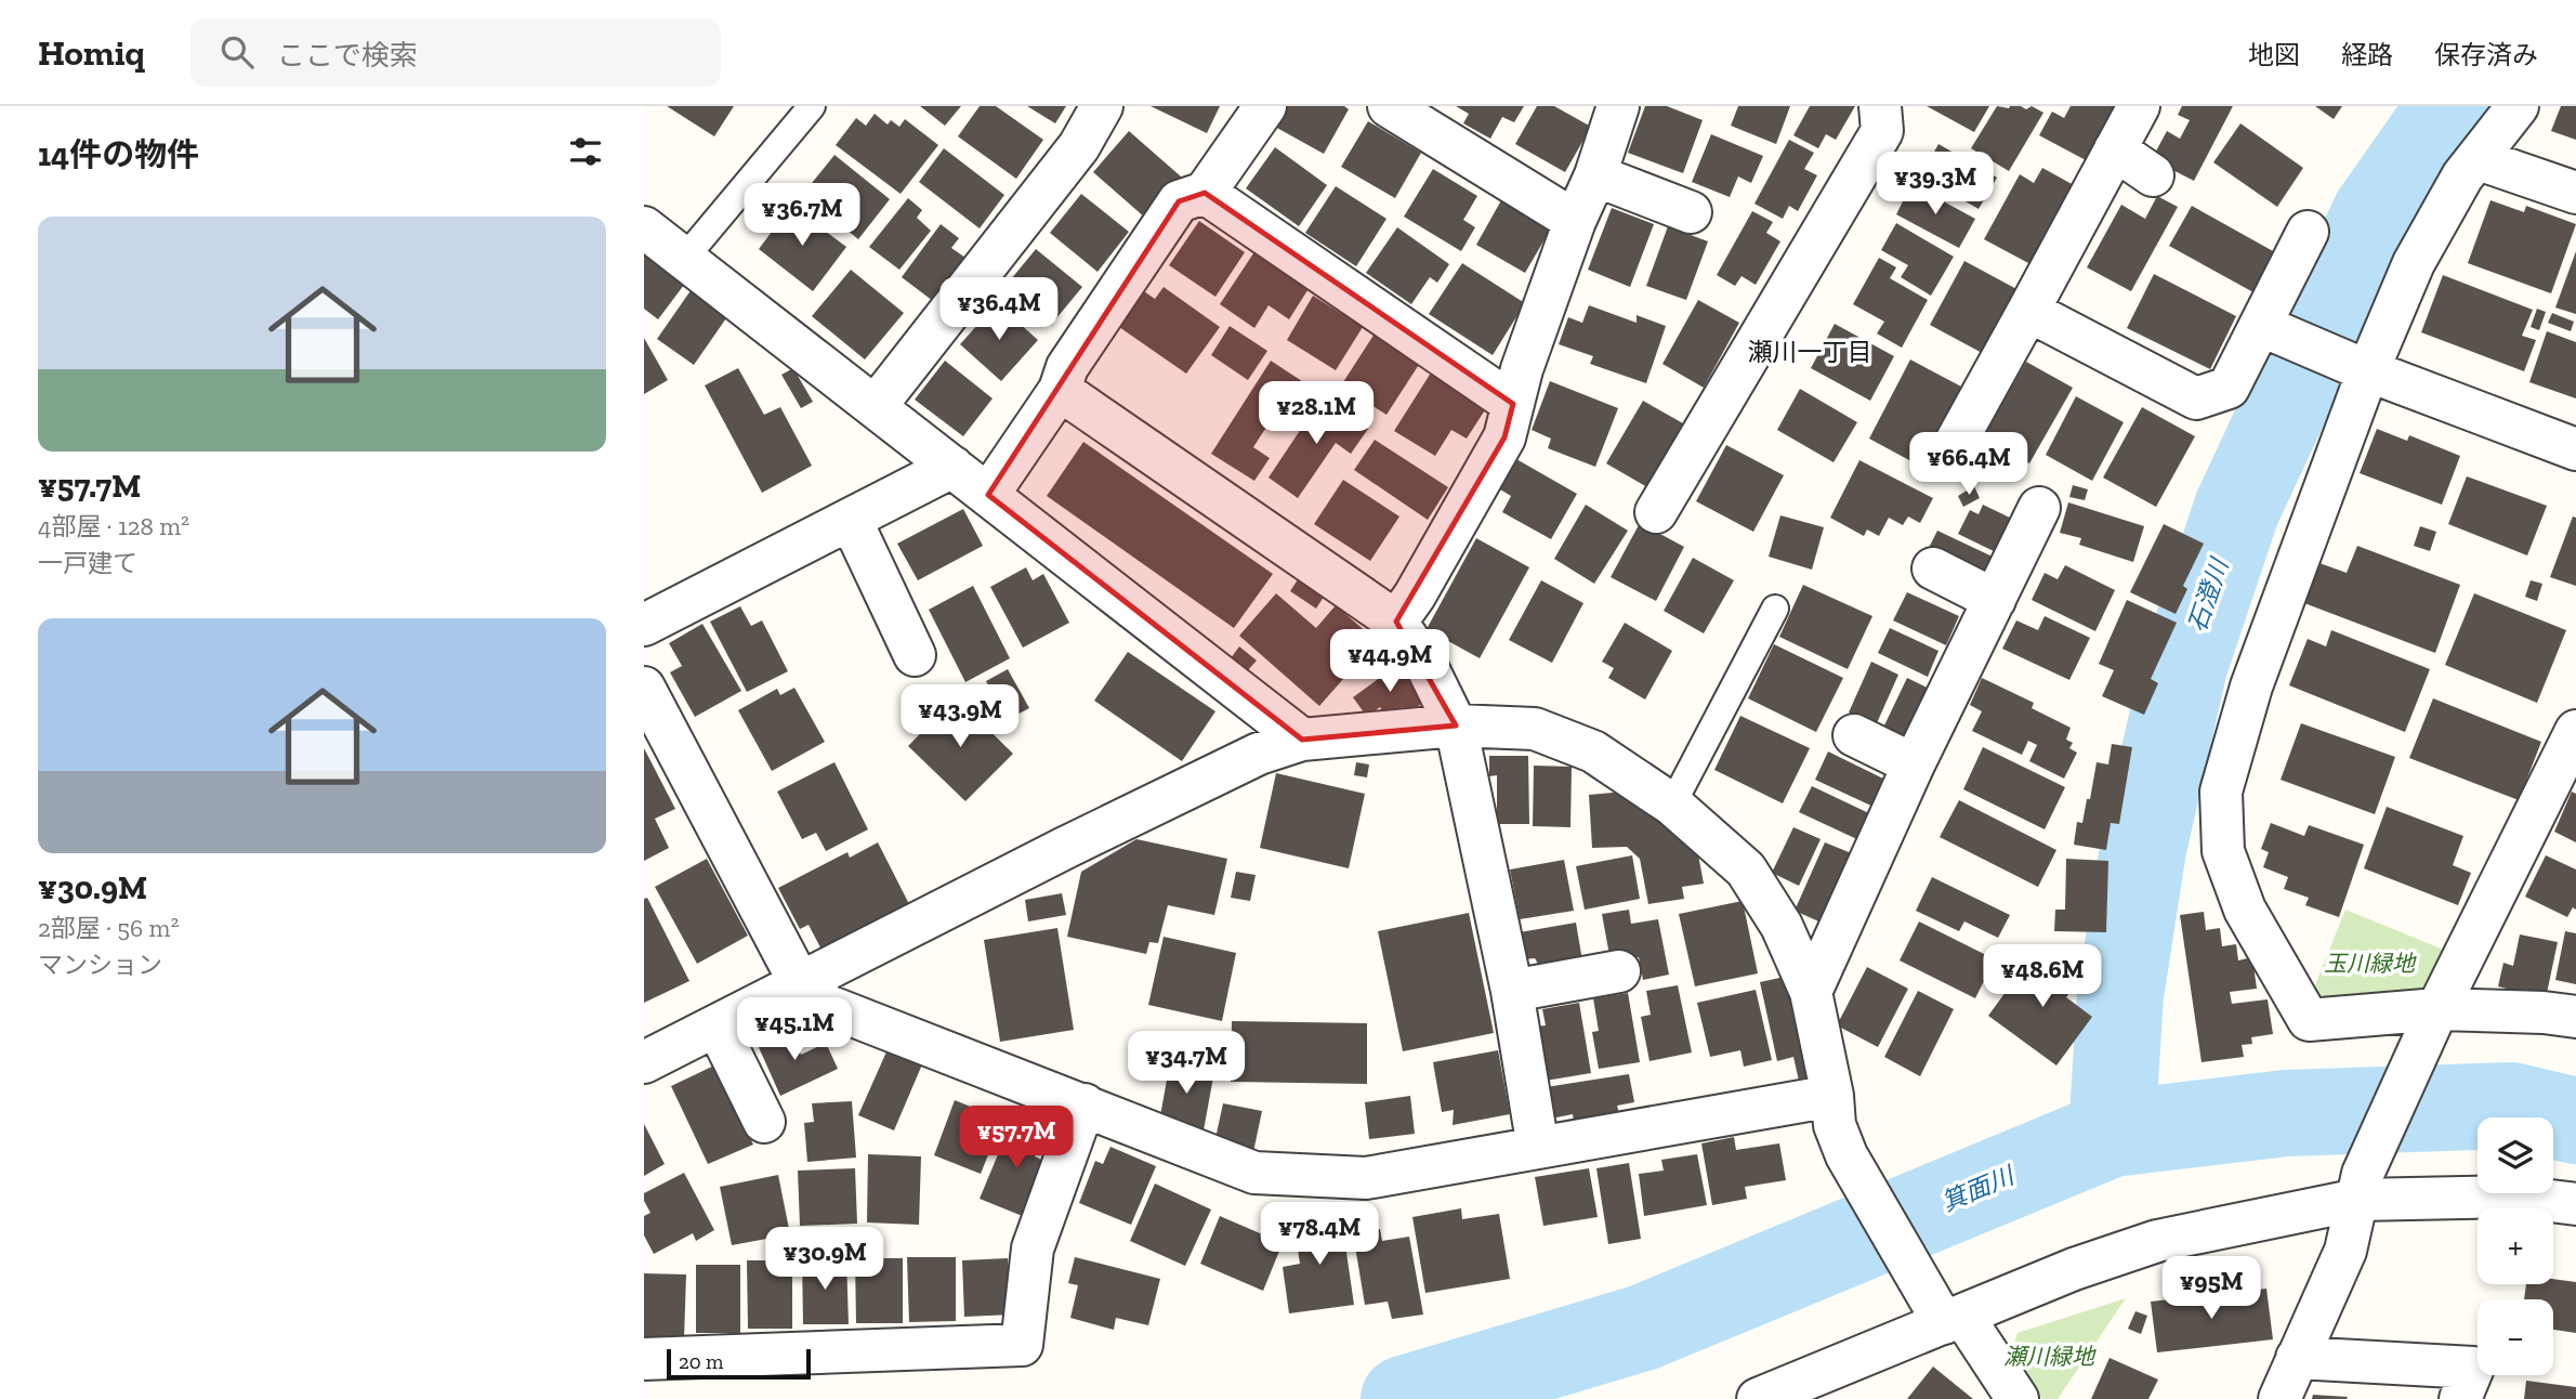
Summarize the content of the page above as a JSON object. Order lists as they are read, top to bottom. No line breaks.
{"districts":["瀬川一丁目"],"water":["石澄川","箕面川"],"parks":["玉川緑地","瀬川緑地"],"scale_bar":"20 m","page":{"header":"Homiq","search":"ここで検索","nav":["地図","経路","保存済み"],"heading":"14件の物件","price":["¥39.3M","¥36.7M","¥36.4M","¥28.1M","¥66.4M","¥44.9M","¥43.9M","¥48.6M","¥45.1M","¥34.7M","¥57.7M","¥78.4M","¥30.9M","¥95M"],"list":[{"name":"¥57.7M","note":"4部屋 · 128 m² · 一戸建て"},{"name":"¥30.9M","note":"2部屋 · 56 m² · マンション"}],"map_buttons":["+","−"],"scale":"20 m"}}
